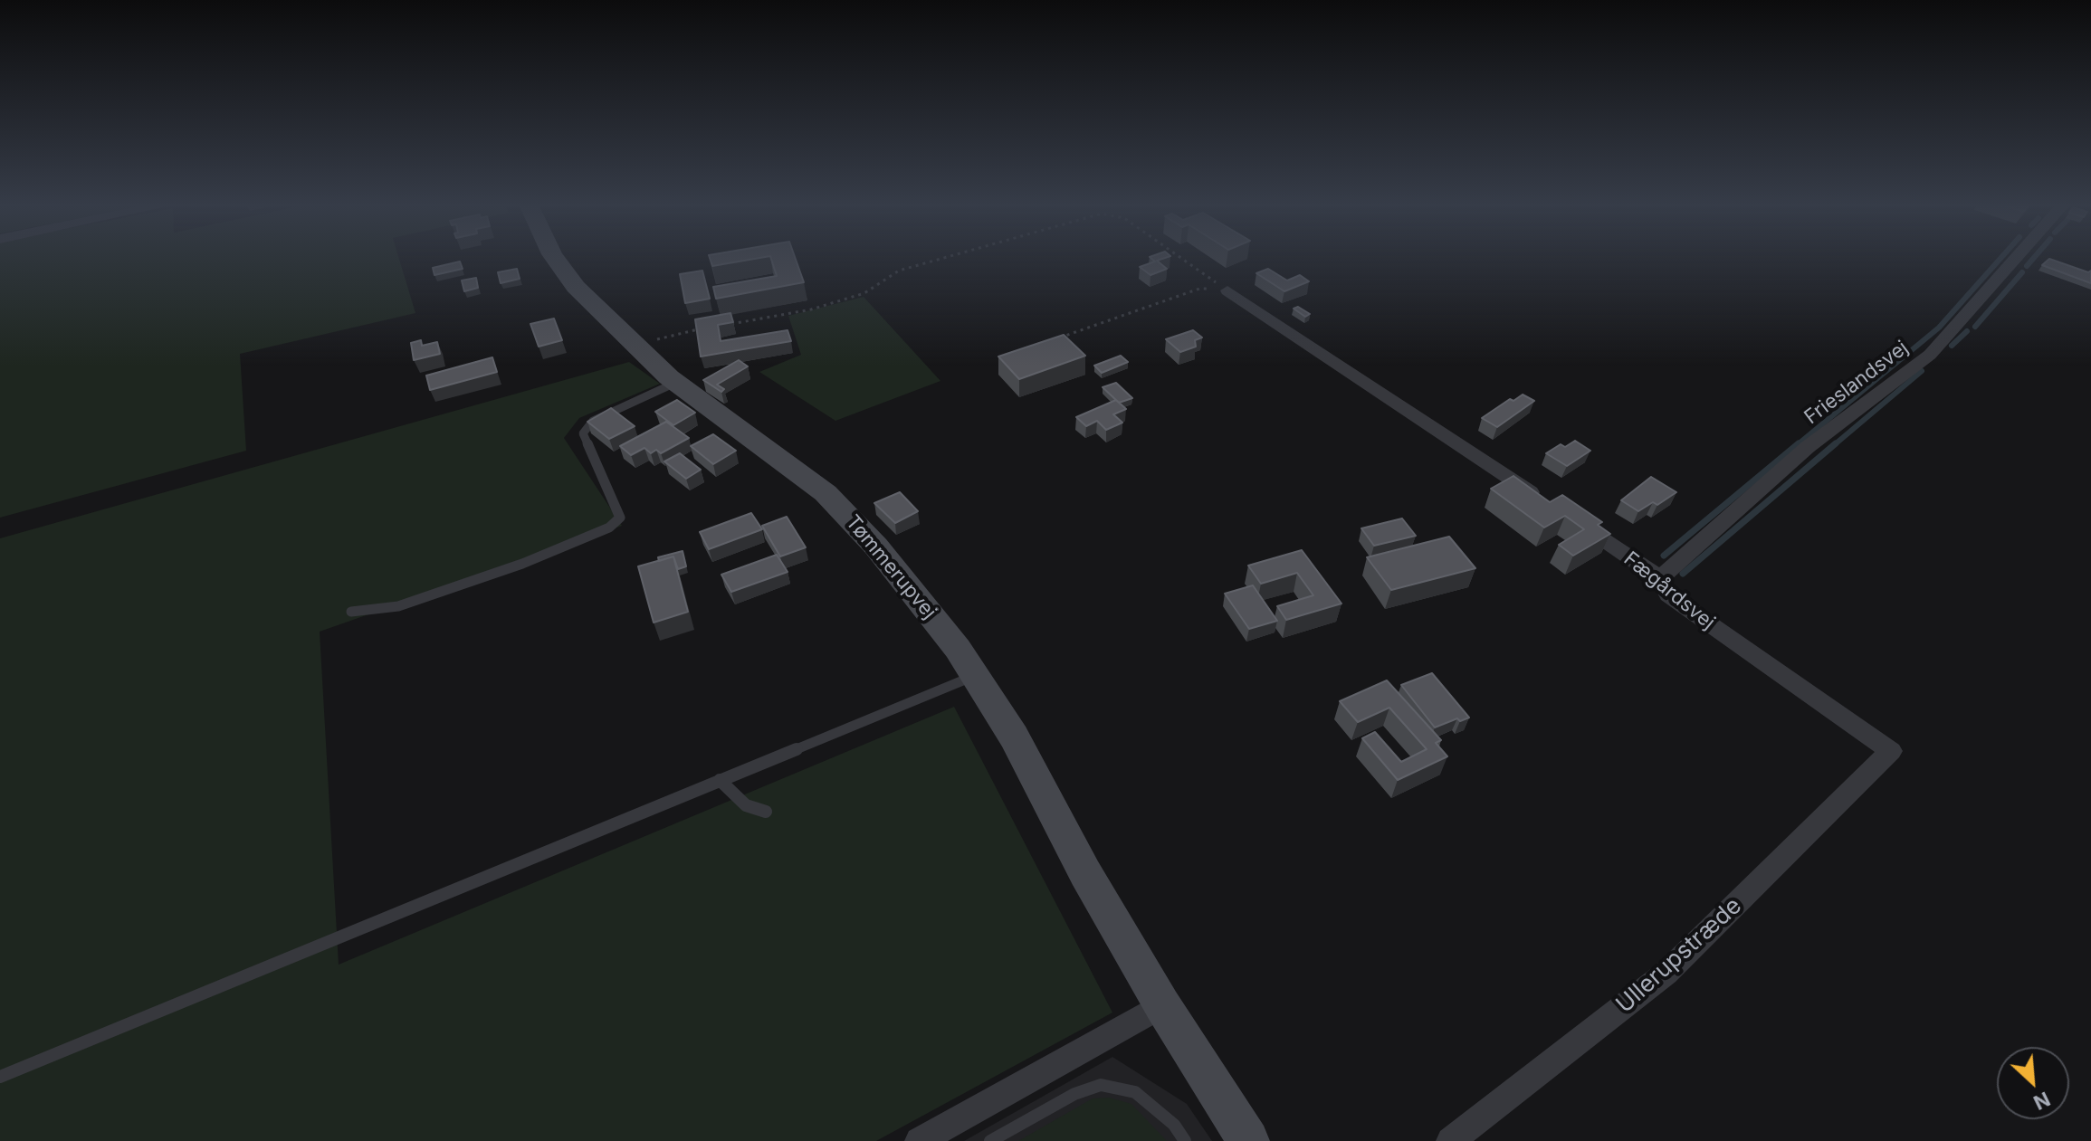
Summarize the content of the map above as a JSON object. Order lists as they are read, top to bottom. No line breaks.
{"streets":{"street":["Frieslandsvej","Tømmerupvej","Fægårdsvej","Ullerupstræde"]},"crossings":[["Frieslandsvej","Fægårdsvej"],["Fægårdsvej","Ullerupstræde"]],"north":"bottom right"}
